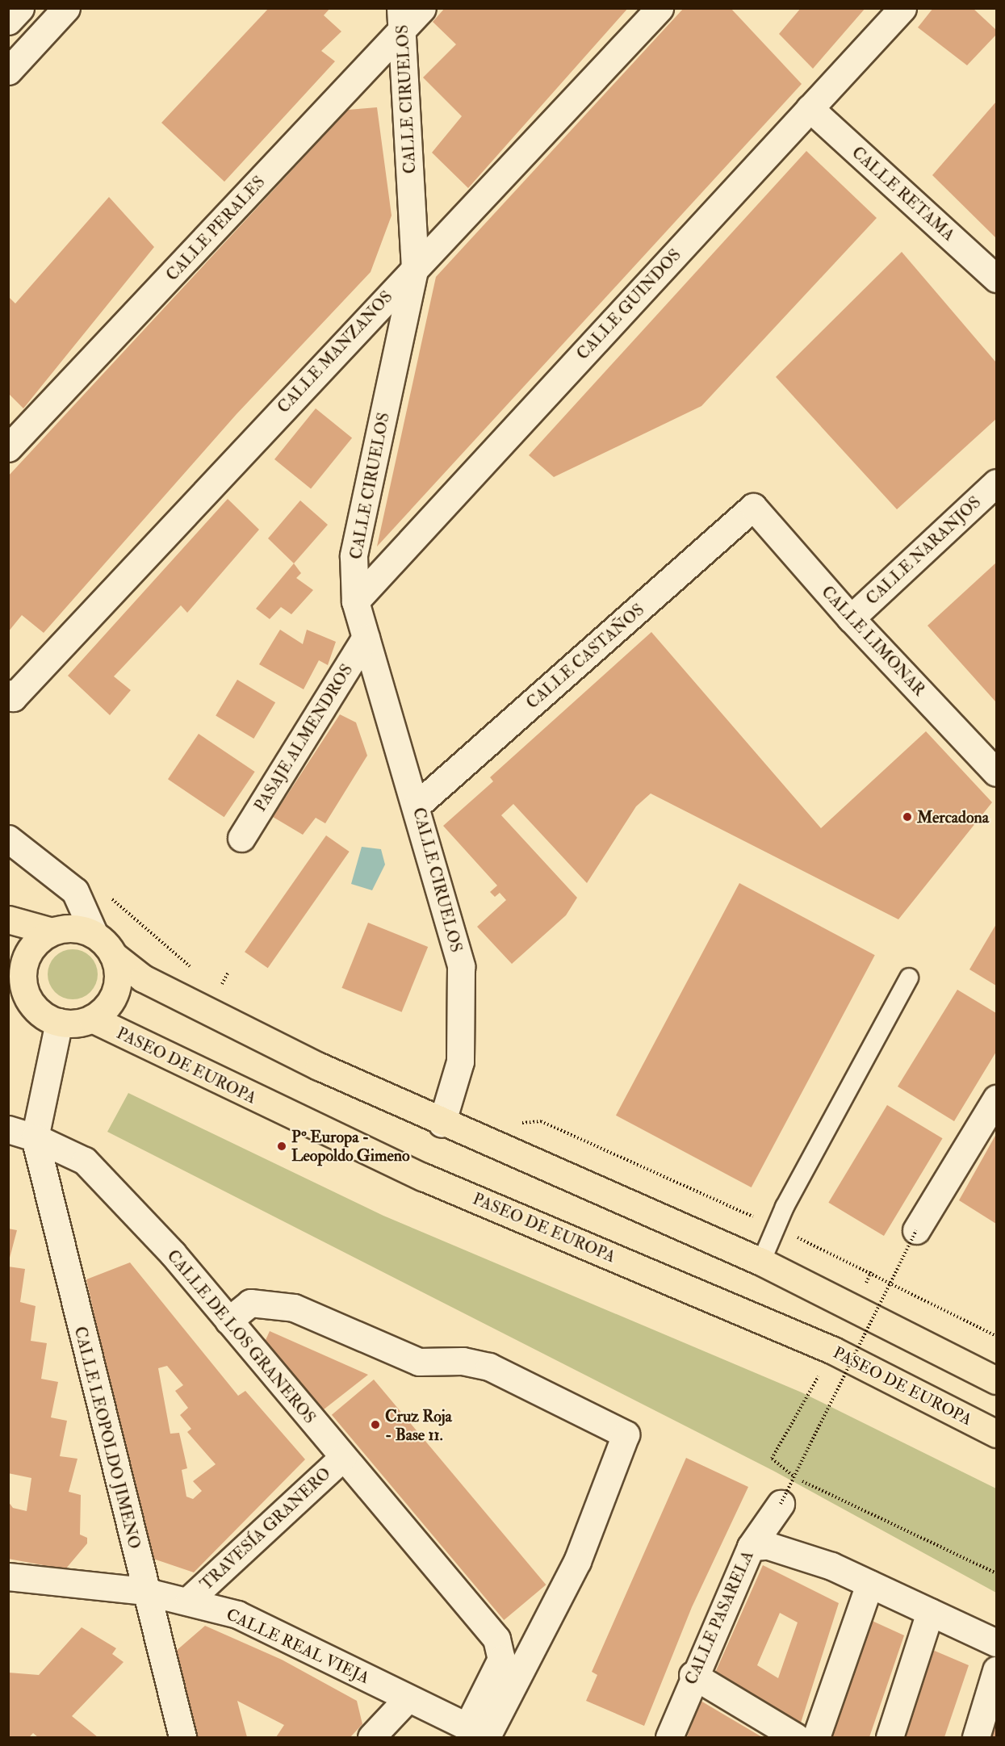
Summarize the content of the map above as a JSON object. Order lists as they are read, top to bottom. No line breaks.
{"streets":{"main road":["PASEO DE EUROPA"],"street":["CALLE CIRUELOS","CALLE RETAMA","CALLE PERALES","CALLE GUINDOS","CALLE MANZANOS","CALLE NARANJOS","CALLE LIMONAR","CALLE CASTAÑOS","PASAJE ALMENDROS","CALLE DE LOS GRANEROS","CALLE LEOPOLDO JIMENO","TRAVESÍA GRANERO","CALLE PASARELA","CALLE REAL VIEJA"]},"crossings":[["CALLE CIRUELOS","CALLE PERALES"],["CALLE CIRUELOS","CALLE GUINDOS"],["CALLE CIRUELOS","CALLE MANZANOS"],["CALLE CIRUELOS","CALLE CASTAÑOS"],["CALLE CIRUELOS","PASAJE ALMENDROS"],["CALLE RETAMA","CALLE GUINDOS"],["CALLE NARANJOS","CALLE LIMONAR"],["CALLE LIMONAR","CALLE CASTAÑOS"],["CALLE DE LOS GRANEROS","CALLE LEOPOLDO JIMENO"],["CALLE DE LOS GRANEROS","TRAVESÍA GRANERO"],["CALLE LEOPOLDO JIMENO","CALLE REAL VIEJA"],["TRAVESÍA GRANERO","CALLE REAL VIEJA"]],"places":["Mercadona","Pº Europa - Leopoldo Gimeno","Cruz Roja - Base 11."]}
